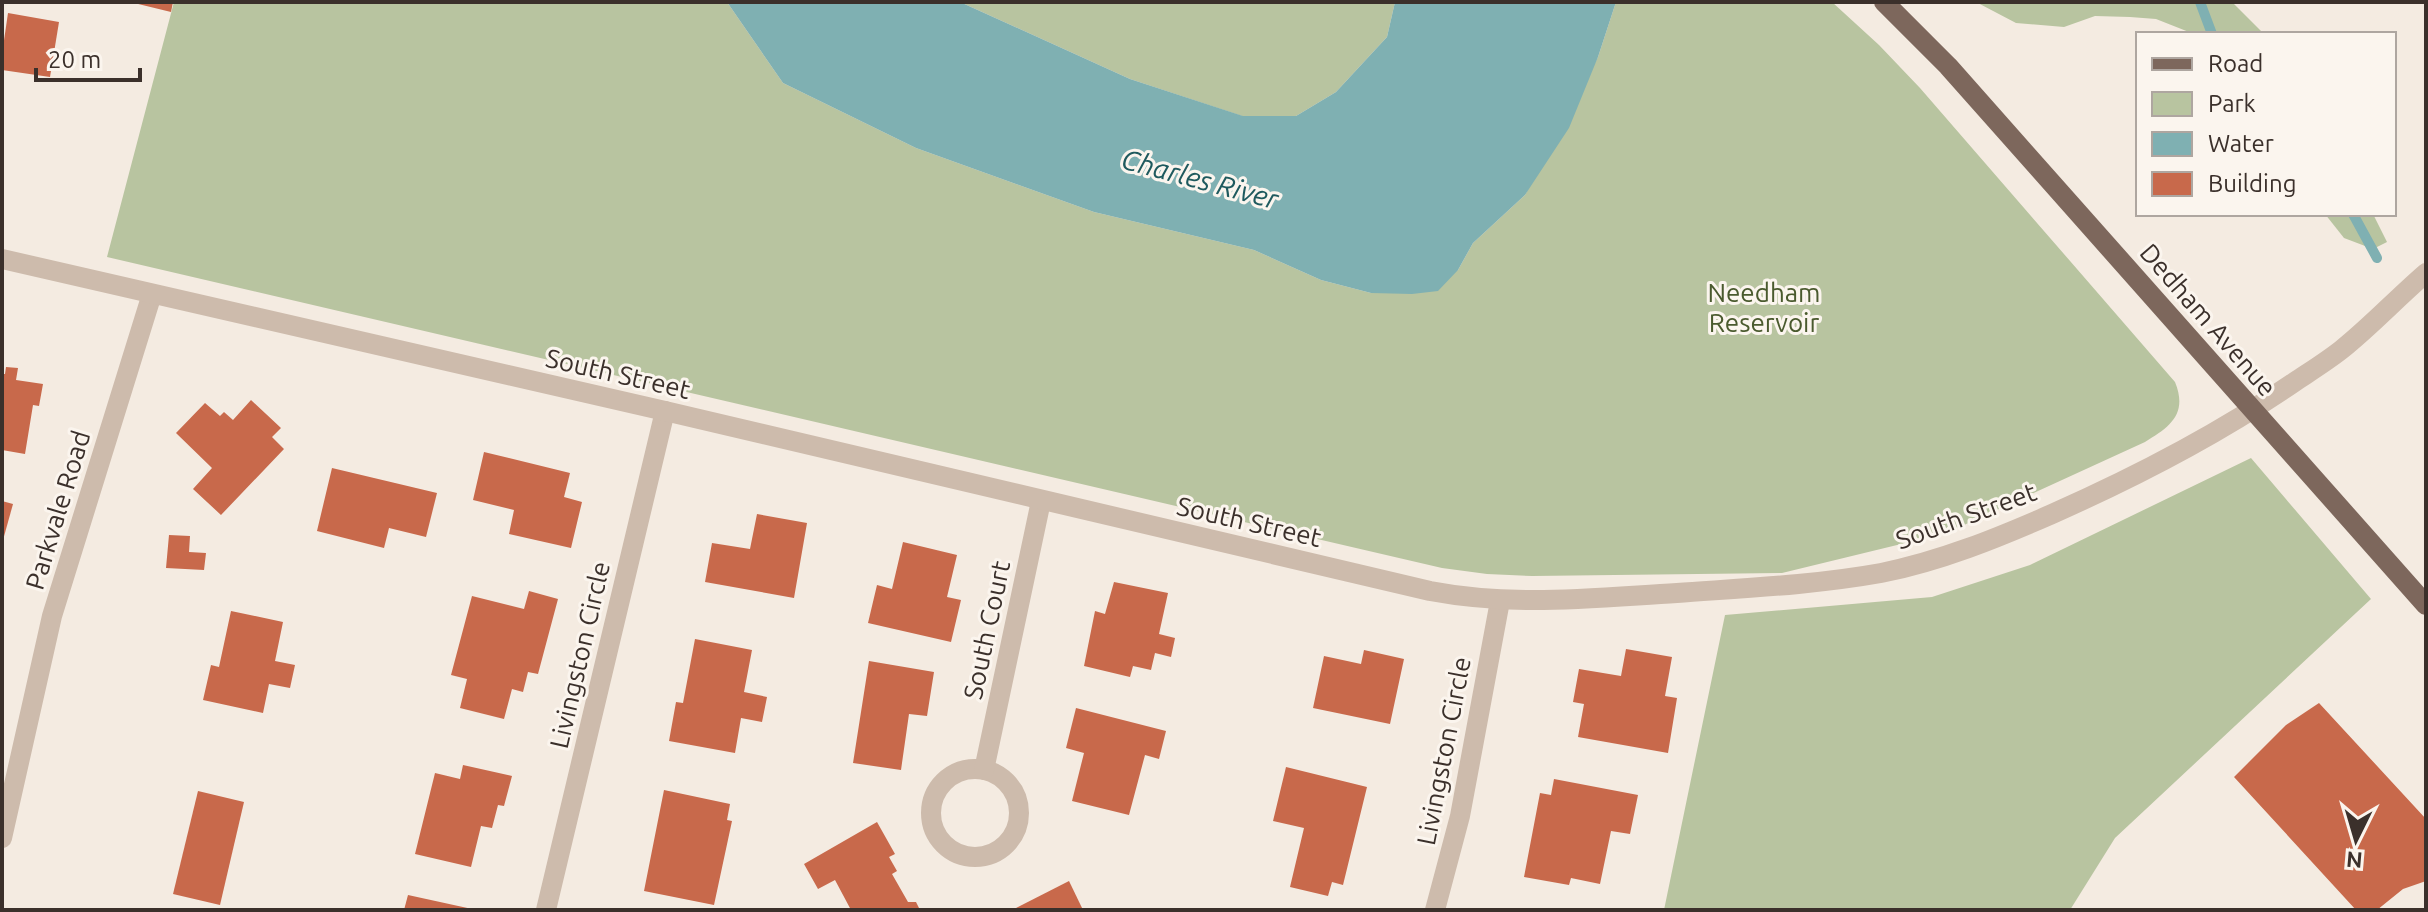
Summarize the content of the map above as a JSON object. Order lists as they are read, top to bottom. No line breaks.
{"streets":{"main road":["Dedham Avenue"],"street":["South Street","Parkvale Road","South Court","Livingston Circle"]},"crossings":[["Dedham Avenue","South Street"],["South Street","Parkvale Road"],["South Street","South Court"],["South Street","Livingston Circle"]],"water":["Charles River"],"parks":["Needham Reservoir"],"legend":["Road","Park","Water","Building"],"scale_bar":"20 m","north":"bottom"}
